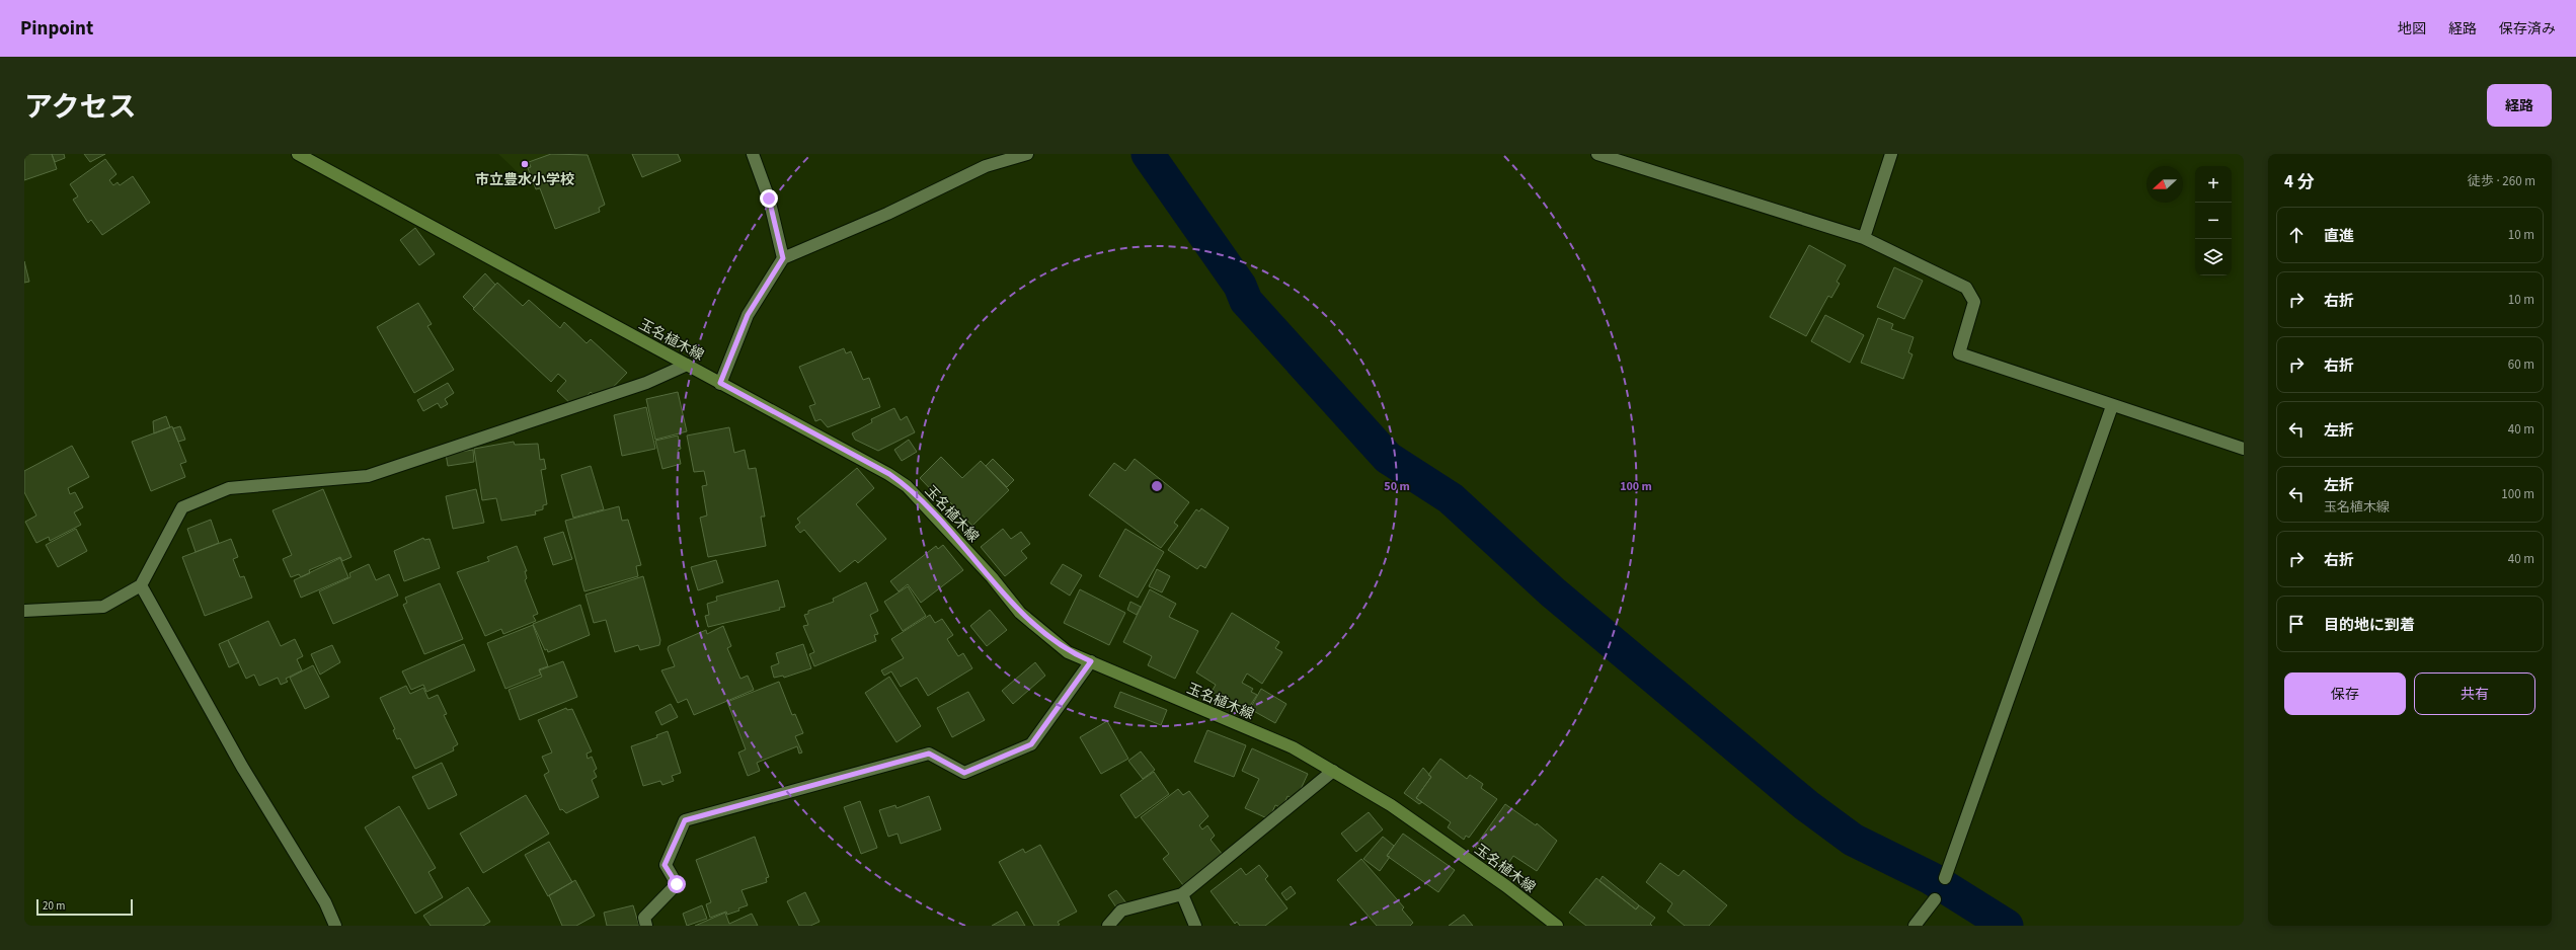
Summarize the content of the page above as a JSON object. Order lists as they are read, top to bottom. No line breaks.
{"streets":{"main road":["玉名植木線"]},"places":["市立豊水小学校"],"scale_bar":"20 m","north":"left","page":{"header":"Pinpoint","nav":["地図","経路","保存済み"],"title":"アクセス","buttons":["経路",["保存","共有"]],"heading":["4 分","徒歩 · 260 m"],"map_buttons":["+","−"],"list":[["直進","10 m"],["右折","10 m"],["右折","60 m"],["左折","40 m"],["左折","玉名植木線","100 m"],["右折","40 m"],"目的地に到着"],"scale":"20 m"},"rings":["50 m","100 m"]}
